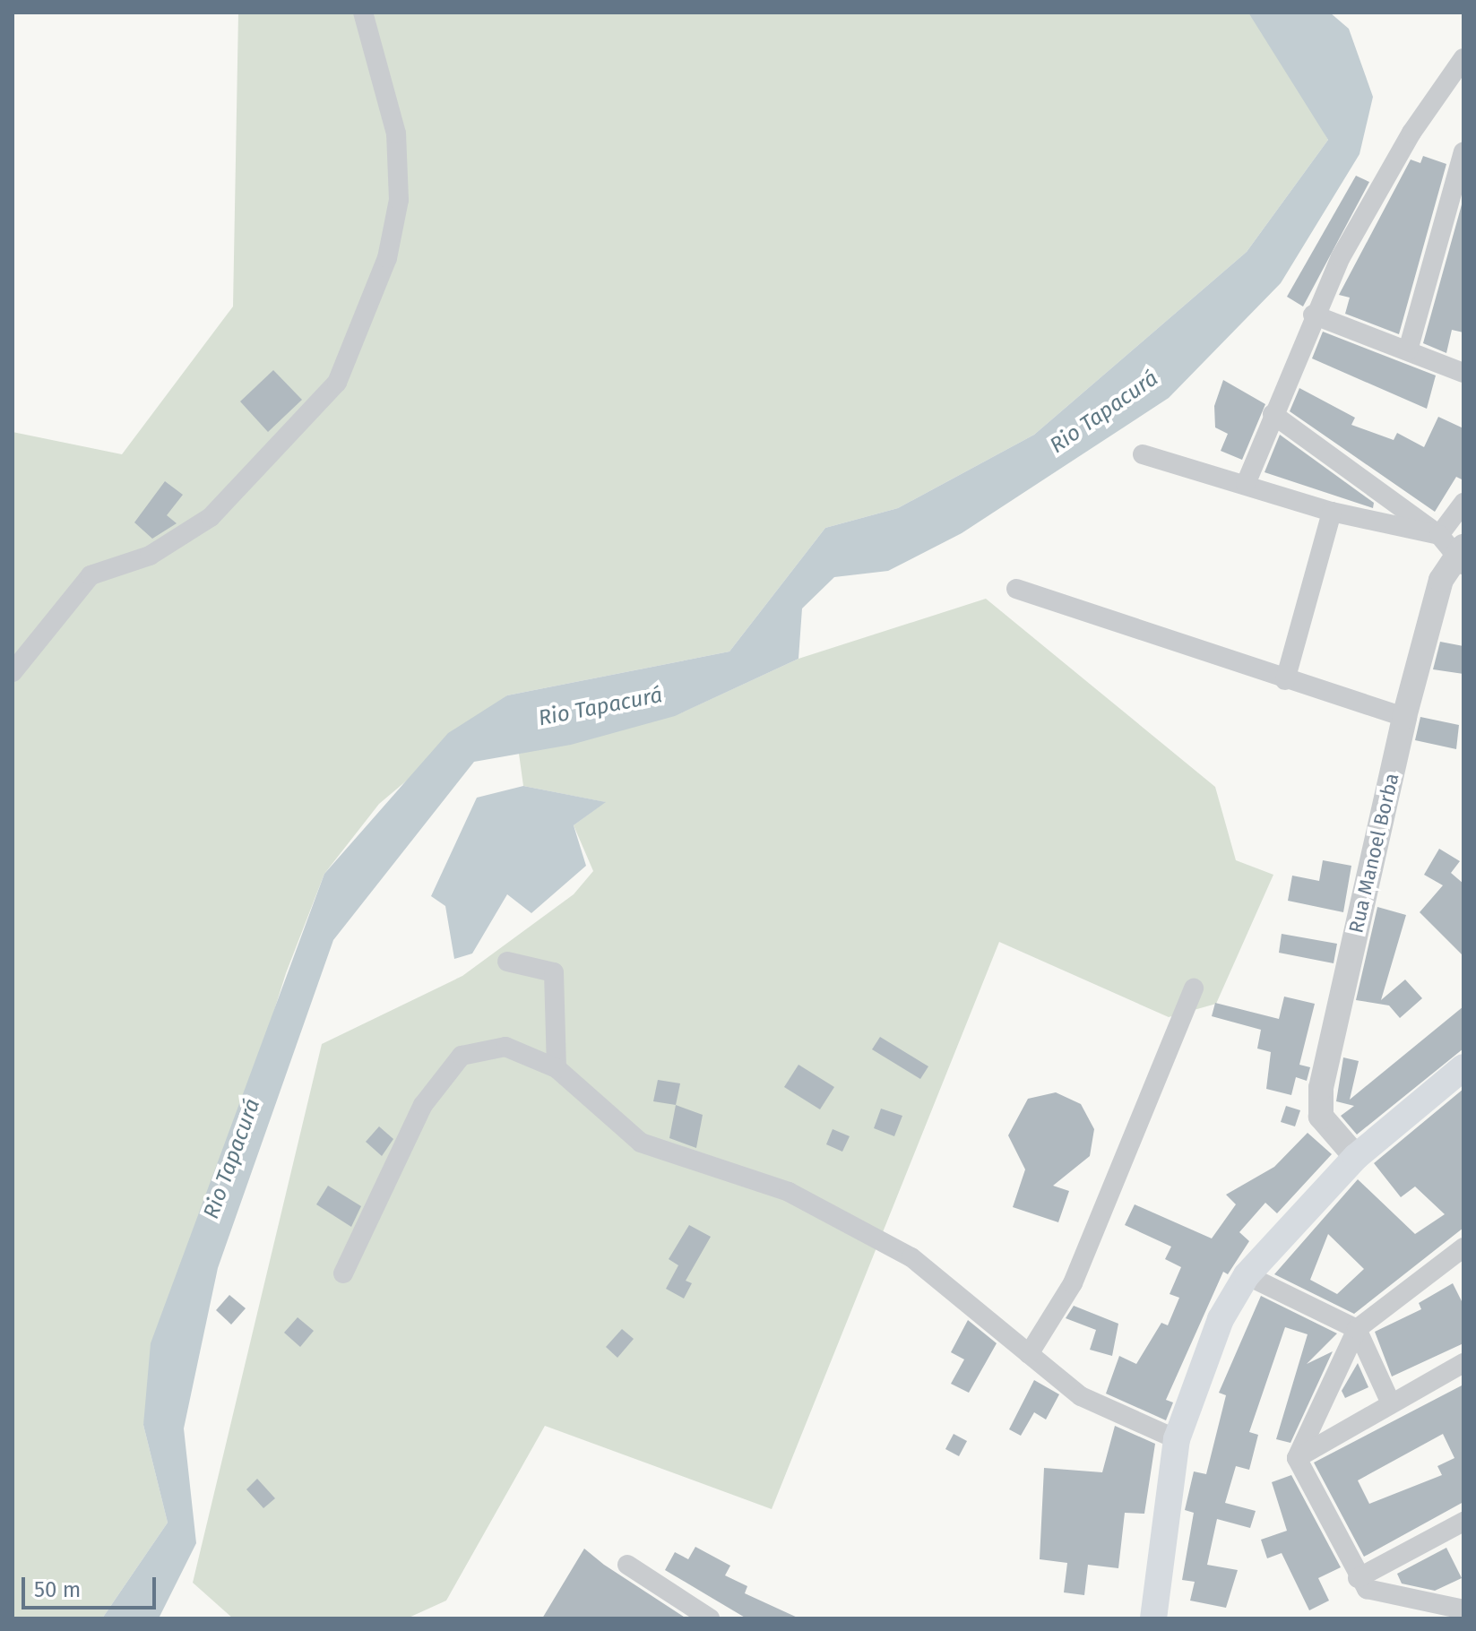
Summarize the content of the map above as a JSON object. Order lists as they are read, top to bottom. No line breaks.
{"streets":{"street":["Rua Manoel Borba"]},"water":["Rio Tapacurá"],"scale_bar":"50 m"}
